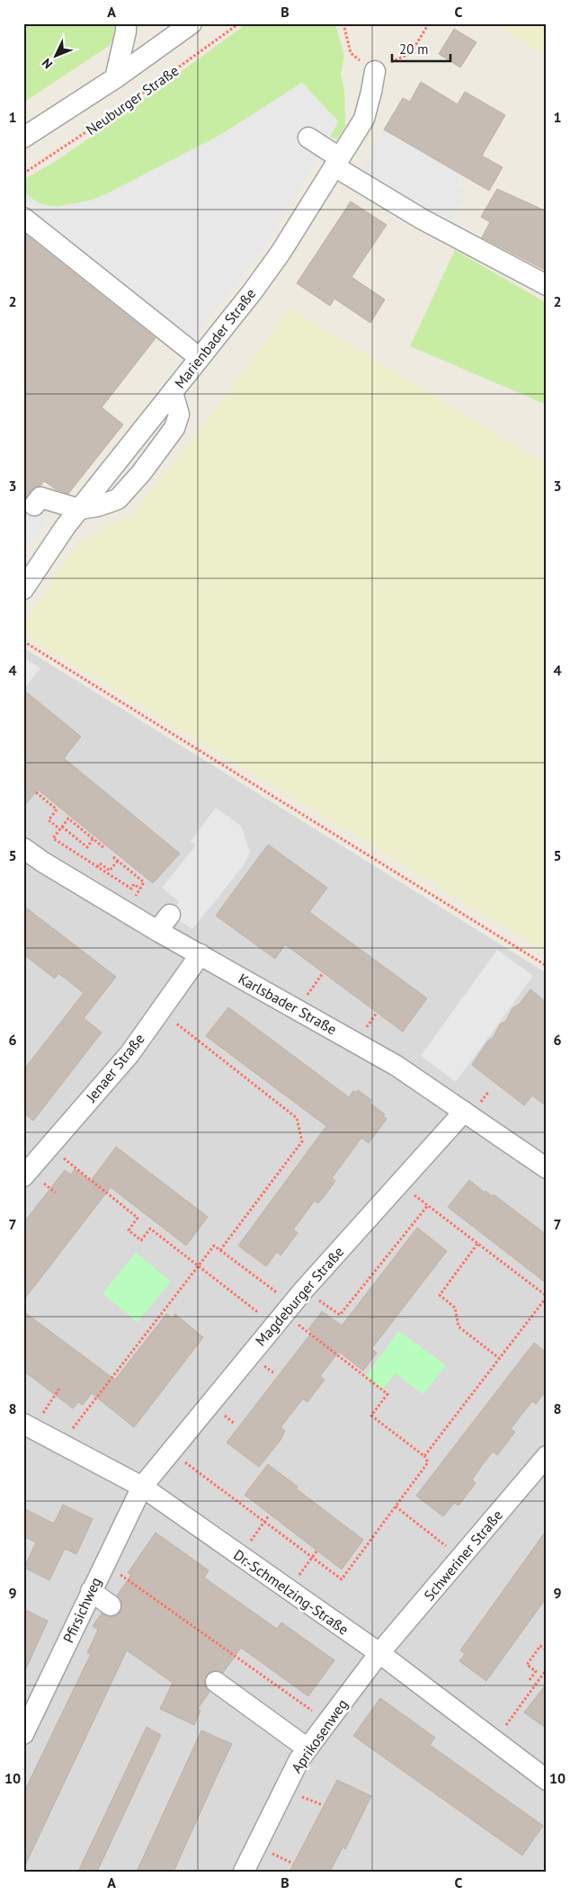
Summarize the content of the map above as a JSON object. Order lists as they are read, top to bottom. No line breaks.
{"streets":{"street":["Neuburger Straße","Marienbader Straße","Karlsbader Straße","Jenaer Straße","Magdeburger Straße","Schweriner Straße","Dr.-Schmelzing-Straße","Pfirsichweg","Aprikosenweg"]},"crossings":[["Karlsbader Straße","Jenaer Straße"],["Karlsbader Straße","Magdeburger Straße"],["Magdeburger Straße","Dr.-Schmelzing-Straße"],["Magdeburger Straße","Pfirsichweg"],["Schweriner Straße","Dr.-Schmelzing-Straße"],["Schweriner Straße","Aprikosenweg"],["Dr.-Schmelzing-Straße","Pfirsichweg"],["Dr.-Schmelzing-Straße","Aprikosenweg"]],"scale_bar":"20 m","north":"bottom left","grid":{"columns":["A","B","C"],"rows":["1","2","3","4","5","6","7","8","9","10"]}}
